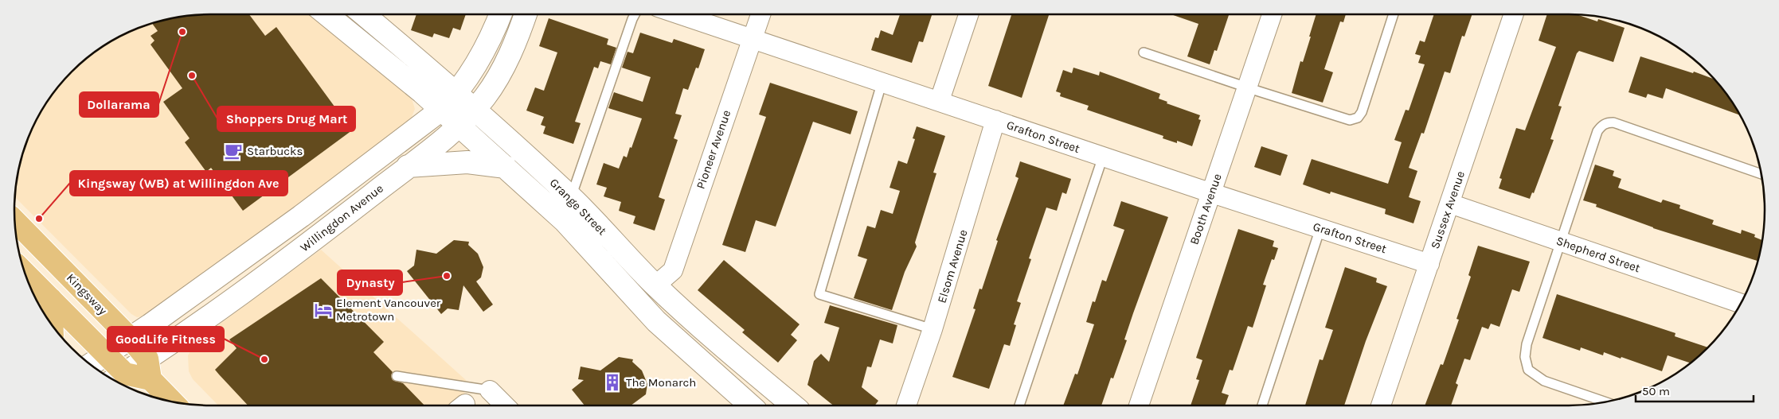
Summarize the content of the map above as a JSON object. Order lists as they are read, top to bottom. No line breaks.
{"streets":{"main road":["Grange Street","Willingdon Avenue","Kingsway"],"street":["Grafton Street","Pioneer Avenue","Booth Avenue","Sussex Avenue","Shepherd Street","Elsom Avenue"]},"crossings":[["Grafton Street","Pioneer Avenue"],["Grafton Street","Booth Avenue"],["Grafton Street","Sussex Avenue"],["Grafton Street","Elsom Avenue"],["Pioneer Avenue","Grange Street"],["Grange Street","Willingdon Avenue"],["Sussex Avenue","Shepherd Street"],["Willingdon Avenue","Kingsway"]],"places":{"other":["Dollarama","Shoppers Drug Mart","Kingsway (WB) at Willingdon Ave","Dynasty","GoodLife Fitness"],"cafe":["Starbucks"],"hotel":["Element Vancouver Metrotown"],"building":["The Monarch"]},"scale_bar":"50 m"}
